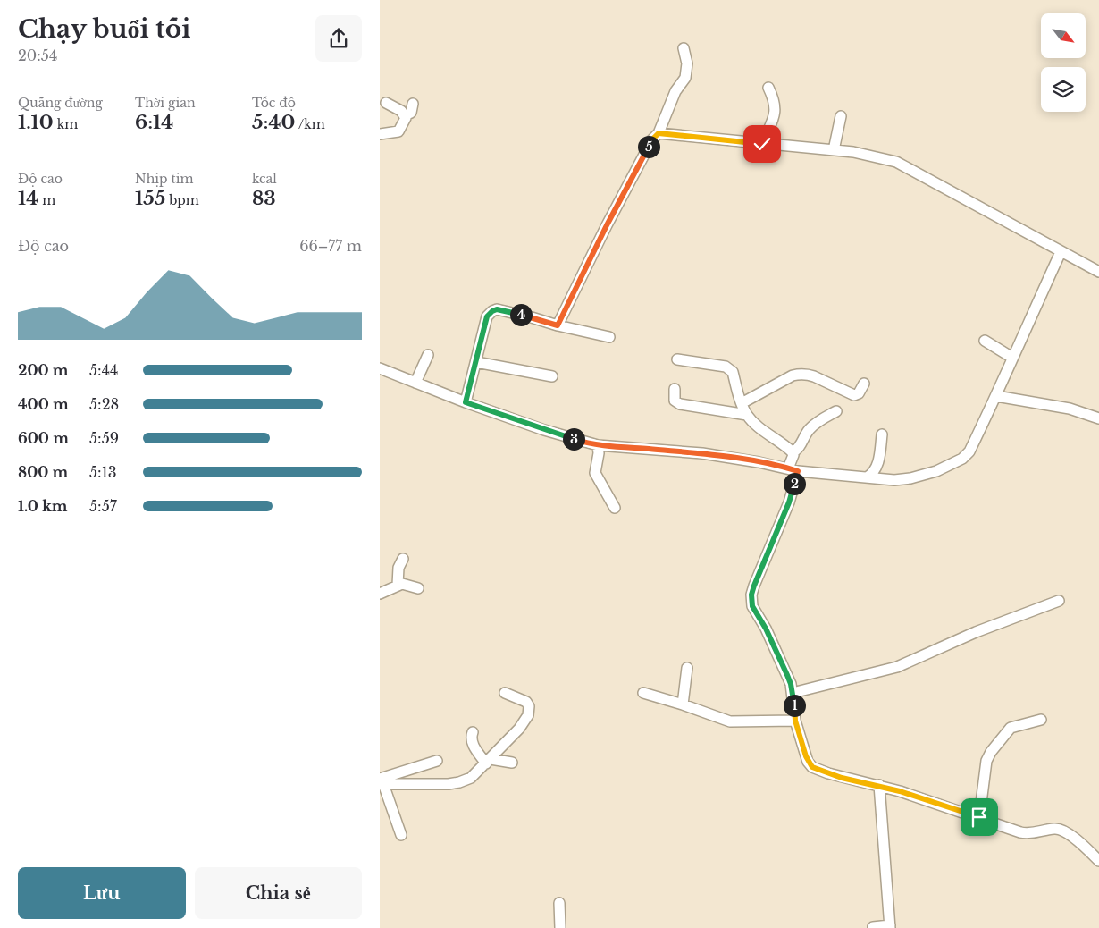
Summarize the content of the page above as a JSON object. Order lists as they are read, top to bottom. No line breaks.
{"north":"bottom right","page":{"heading":["Chạy buổi tối","20:54"],"stats":[["Quãng đường","1.10 km"],["Thời gian","6:14"],["Tốc độ","5:40 /km"],["Độ cao","14 m"],["Nhịp tim","155 bpm"],["kcal","83"]],"pins":["5","4","3","2","1"],"chart":["Độ cao","66–77 m"],"list":[{"name":"200 m","note":"5:44"},{"name":"400 m","note":"5:28"},{"name":"600 m","note":"5:59"},{"name":"800 m","note":"5:13"},{"name":"1.0 km","note":"5:57"}],"buttons":["Lưu","Chia sẻ"]}}
